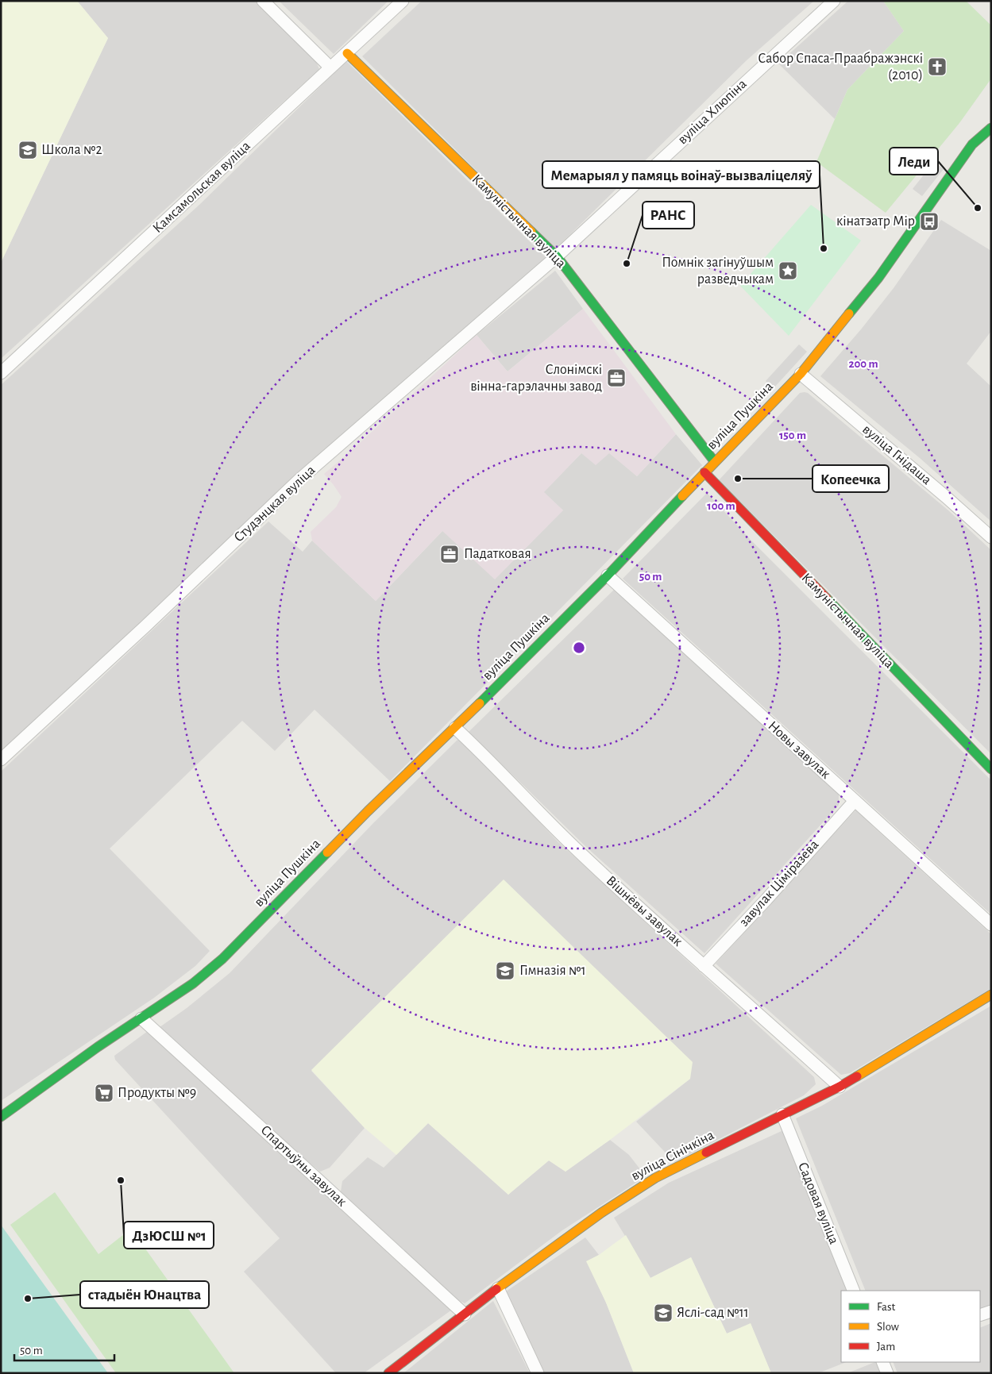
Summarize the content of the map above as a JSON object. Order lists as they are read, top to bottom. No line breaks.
{"streets":{"street":["вуліца Хлюпіна","Камсамольская вуліца","Камуністычная вуліца","вуліца Пушкіна","вуліца Гнідаша","Студэнцкая вуліца","Новы завулак","завулак Ціміразева","Вішнёвы завулак","вуліца Сінічкіна","Спартыўны завулак","Садовая вуліца"]},"crossings":[["вуліца Хлюпіна","Камуністычная вуліца"],["вуліца Хлюпіна","Студэнцкая вуліца"],["Камсамольская вуліца","Камуністычная вуліца"],["Камуністычная вуліца","вуліца Пушкіна"],["Камуністычная вуліца","Студэнцкая вуліца"],["вуліца Пушкіна","вуліца Гнідаша"],["вуліца Пушкіна","Новы завулак"],["вуліца Пушкіна","Вішнёвы завулак"],["вуліца Пушкіна","Спартыўны завулак"],["Новы завулак","завулак Ціміразева"],["завулак Ціміразева","Вішнёвы завулак"],["Вішнёвы завулак","вуліца Сінічкіна"],["вуліца Сінічкіна","Спартыўны завулак"],["вуліца Сінічкіна","Садовая вуліца"]],"places":{"church":["Сабор Спаса-Праабражэнскі (2010)"],"school or university":["Школа №2","Гімназія №1","Яслі-сад №11"],"other":["Леди","Мемарыял у памяць воінаў-вызваліцеляў","РАНС","Копеечка","ДзЮСШ №1","стадыён Юнацтва"],"bus stop":["кінатэатр Мір"],"place":["Помнік загінуўшым разведчыкам"],"office":["Слонімскі вінна-гарэлачны завод","Падатковая"],"supermarket":["Продукты №9"]},"legend":["Fast","Slow","Jam"],"scale_bar":"50 m","rings":["200 m","150 m","100 m","50 m"]}
